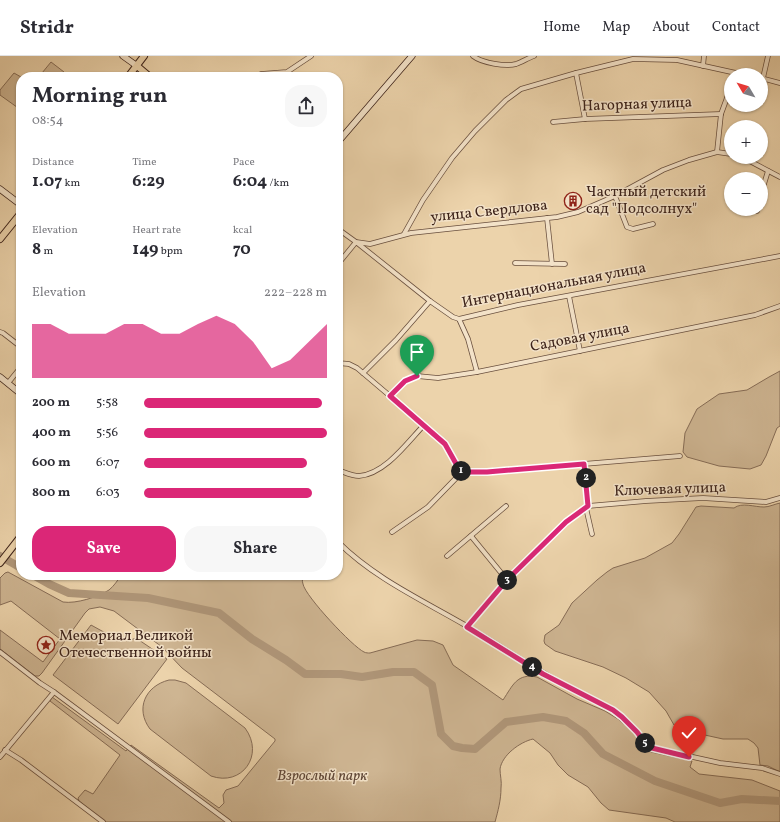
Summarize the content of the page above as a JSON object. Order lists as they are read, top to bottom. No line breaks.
{"streets":{"street":["Нагорная улица","улица Свердлова","Интернациональная улица","Садовая улица","Ключевая улица"]},"crossings":[["улица Свердлова","Интернациональная улица"]],"parks":["Взрослый парк"],"places":{"building":["Частный детский сад \"Подсолнух\""],"place":["Мемориал Великой Отечественной войны"]},"north":"top left","page":{"header":"Stridr","nav":["Home","Map","About","Contact"],"map_buttons":["+","−"],"heading":["Morning run","08:54"],"stats":[["Distance","1.07 km"],["Time","6:29"],["Pace","6:04 /km"],["Elevation","8 m"],["Heart rate","149 bpm"],["kcal","70"]],"chart":["Elevation","222–228 m"],"list":[{"name":"200 m","note":"5:58"},{"name":"400 m","note":"5:56"},{"name":"600 m","note":"6:07"},{"name":"800 m","note":"6:03"}],"pins":["1","2","3","4","5"],"buttons":["Save","Share"]}}
